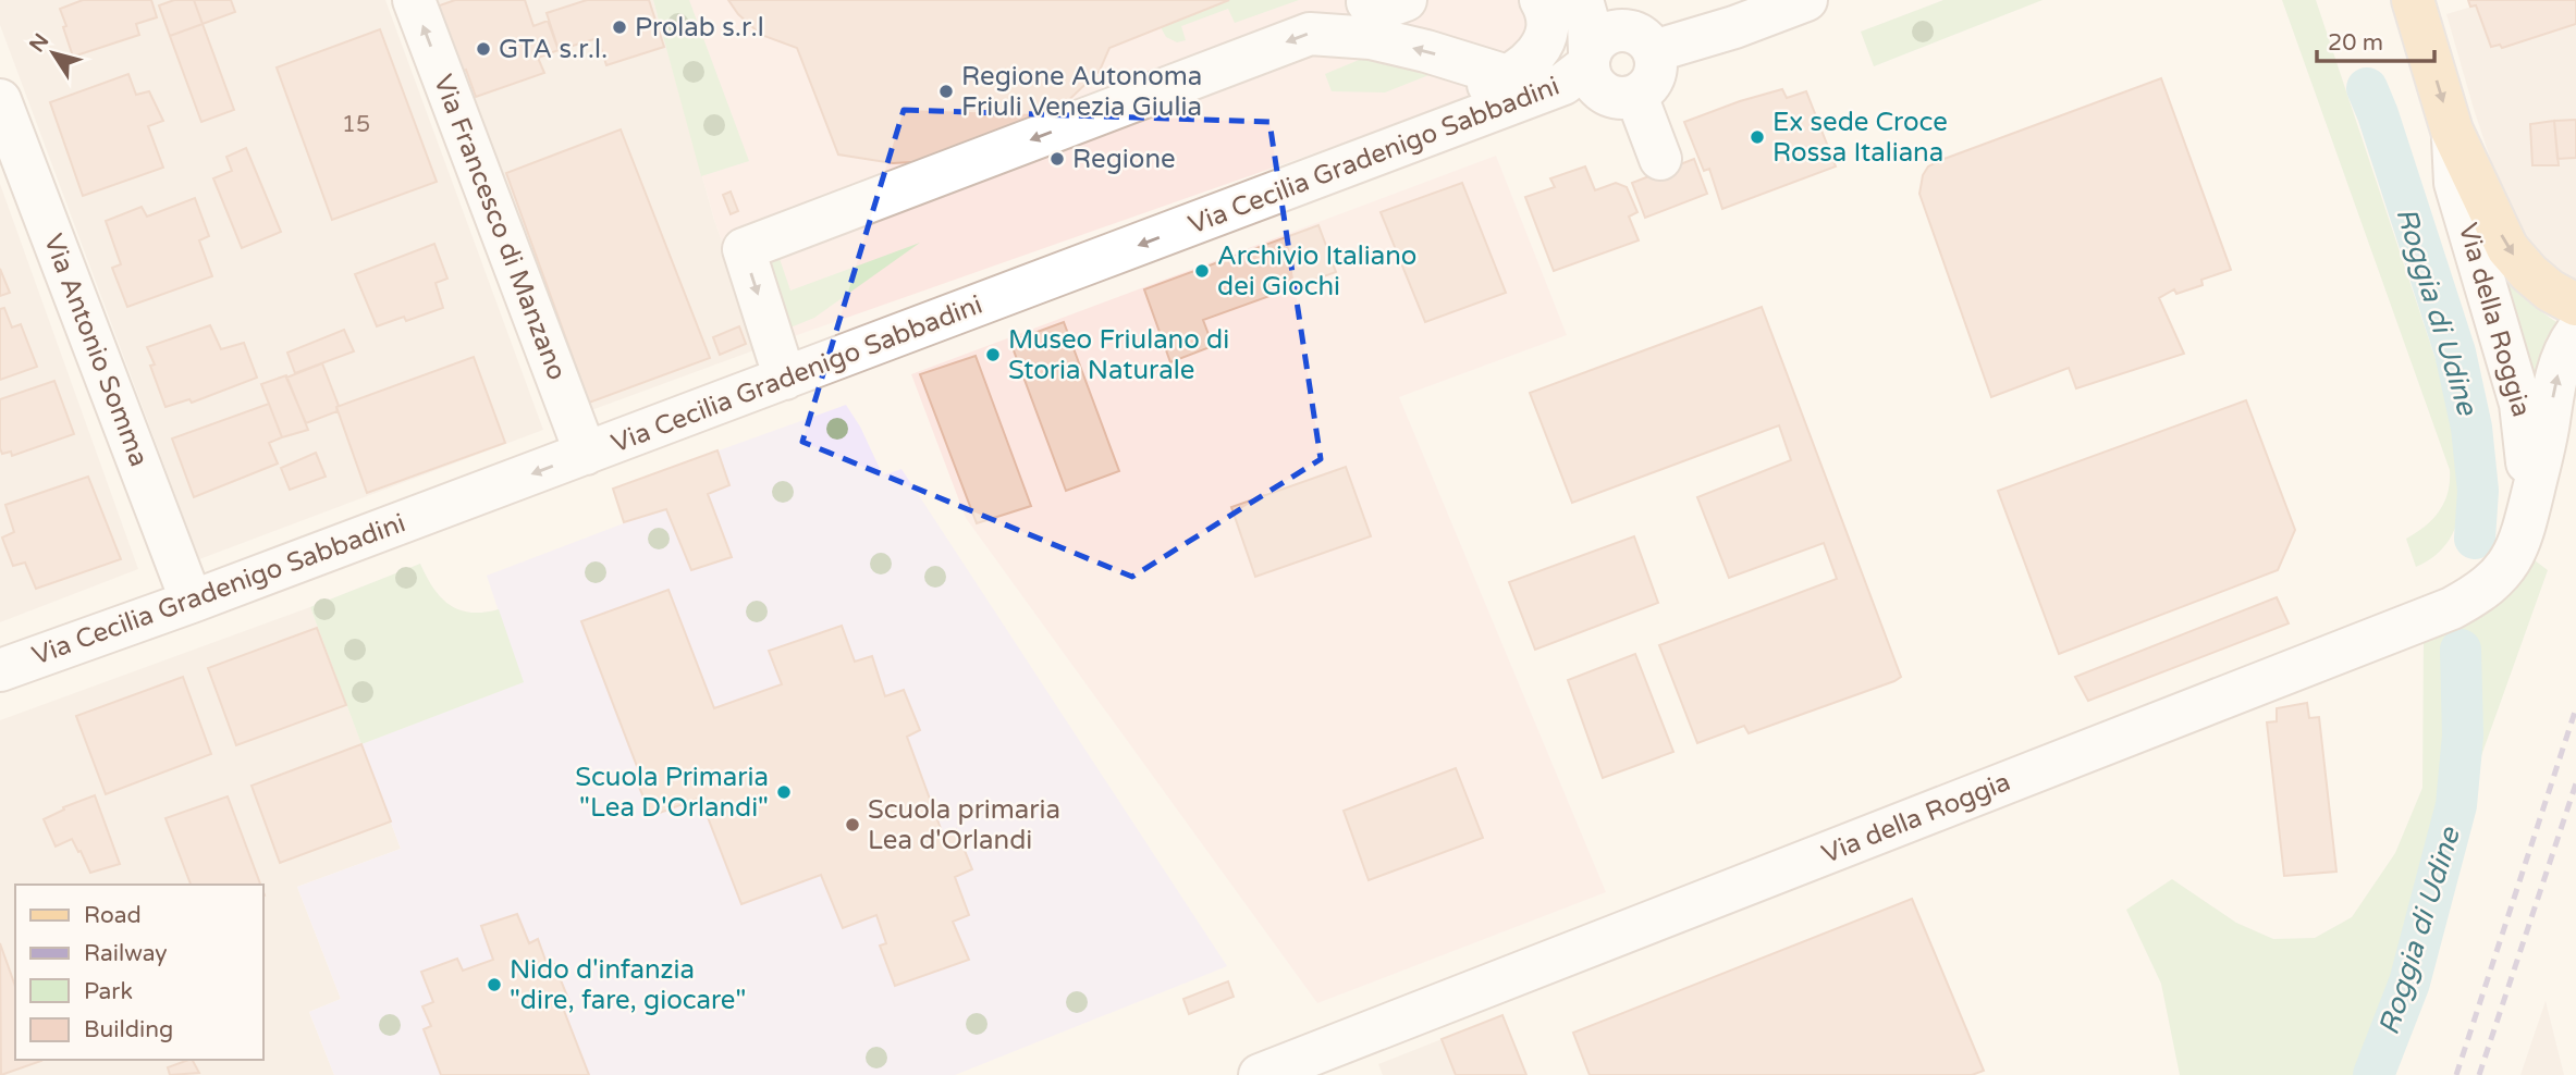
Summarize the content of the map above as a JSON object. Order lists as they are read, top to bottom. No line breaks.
{"streets":{"street":["Via Cecilia Gradenigo Sabbadini","Via Francesco di Manzano","Via della Roggia","Via Antonio Somma"]},"crossings":[["Via Cecilia Gradenigo Sabbadini","Via Francesco di Manzano"],["Via Cecilia Gradenigo Sabbadini","Via Antonio Somma"]],"one_way":["Via Cecilia Gradenigo Sabbadini","Via Francesco di Manzano"],"water":["Roggia di Udine"],"places":["Prolab s.r.l","GTA s.r.l.","Regione Autonoma Friuli Venezia Giulia","Ex sede Croce Rossa Italiana","Regione","Archivio Italiano dei Giochi","Museo Friulano di Storia Naturale","Scuola Primaria \"Lea D'Orlandi\"","Scuola primaria Lea d'Orlandi","Nido d'infanzia \"dire, fare, giocare\""],"house_numbers":["15"],"legend":["Road","Railway","Park","Building"],"scale_bar":"20 m","north":"top left"}
